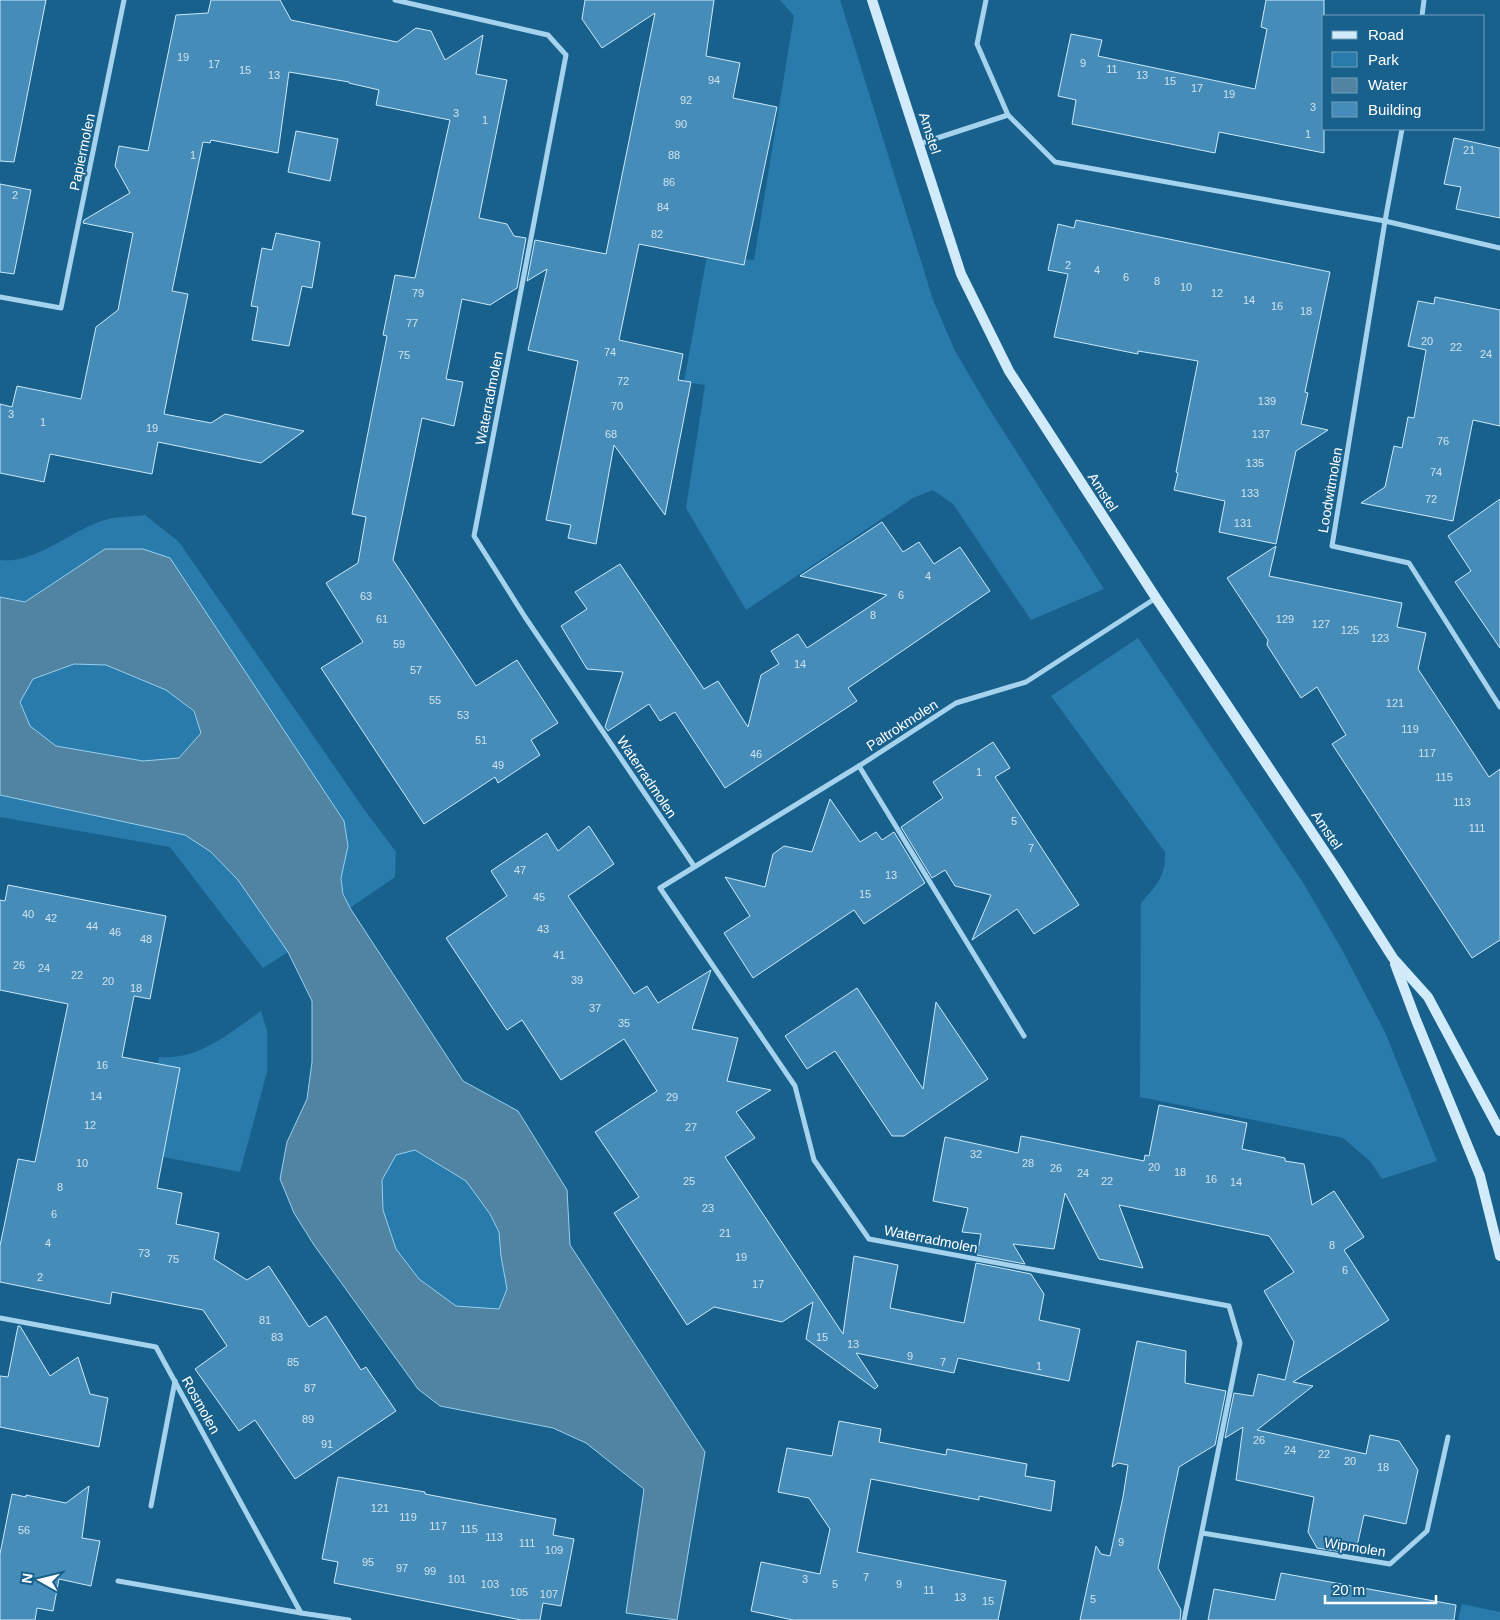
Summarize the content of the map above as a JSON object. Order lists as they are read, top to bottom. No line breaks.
{"streets":{"street":["Amstel","Papiermolen","Waterradmolen","Loodwitmolen","Paltrokmolen","Rosmolen","Wipmolen"]},"crossings":[["Amstel","Paltrokmolen"],["Waterradmolen","Paltrokmolen"],["Waterradmolen","Wipmolen"]],"house_numbers":["19","9","17","11","15","13","13","94","15","17","19","92","3","3","1","90","1","21","1","88","86","2","84","82","2","4","6","8","10","79","12","14","16","18","77","20","22","74","24","75","72","139","70","3","1","19","68","137","76","135","74","133","72","131","4","6","63","8","61","129","127","125","123","59","14","57","55","121","53","119","51","117","46","49","1","115","113","5","111","7","47","13","15","45","40","42","44","43","46","48","41","26","24","22","39","20","18","37","35","16","14","29","12","27","32","10","28","20","26","18","24","16","25","22","14","8","23","6","21","4","8","73","19","75","6","2","17","81","83","15","13","9","85","7","1","87","89","26","91","24","22","20","18","121","119","117","115","56","113","9","111","109","95","97","99","7","101","3","103","5","9","11","105","107","13","5","15"],"legend":["Road","Park","Water","Building"],"scale_bar":"20 m","north":"left"}
